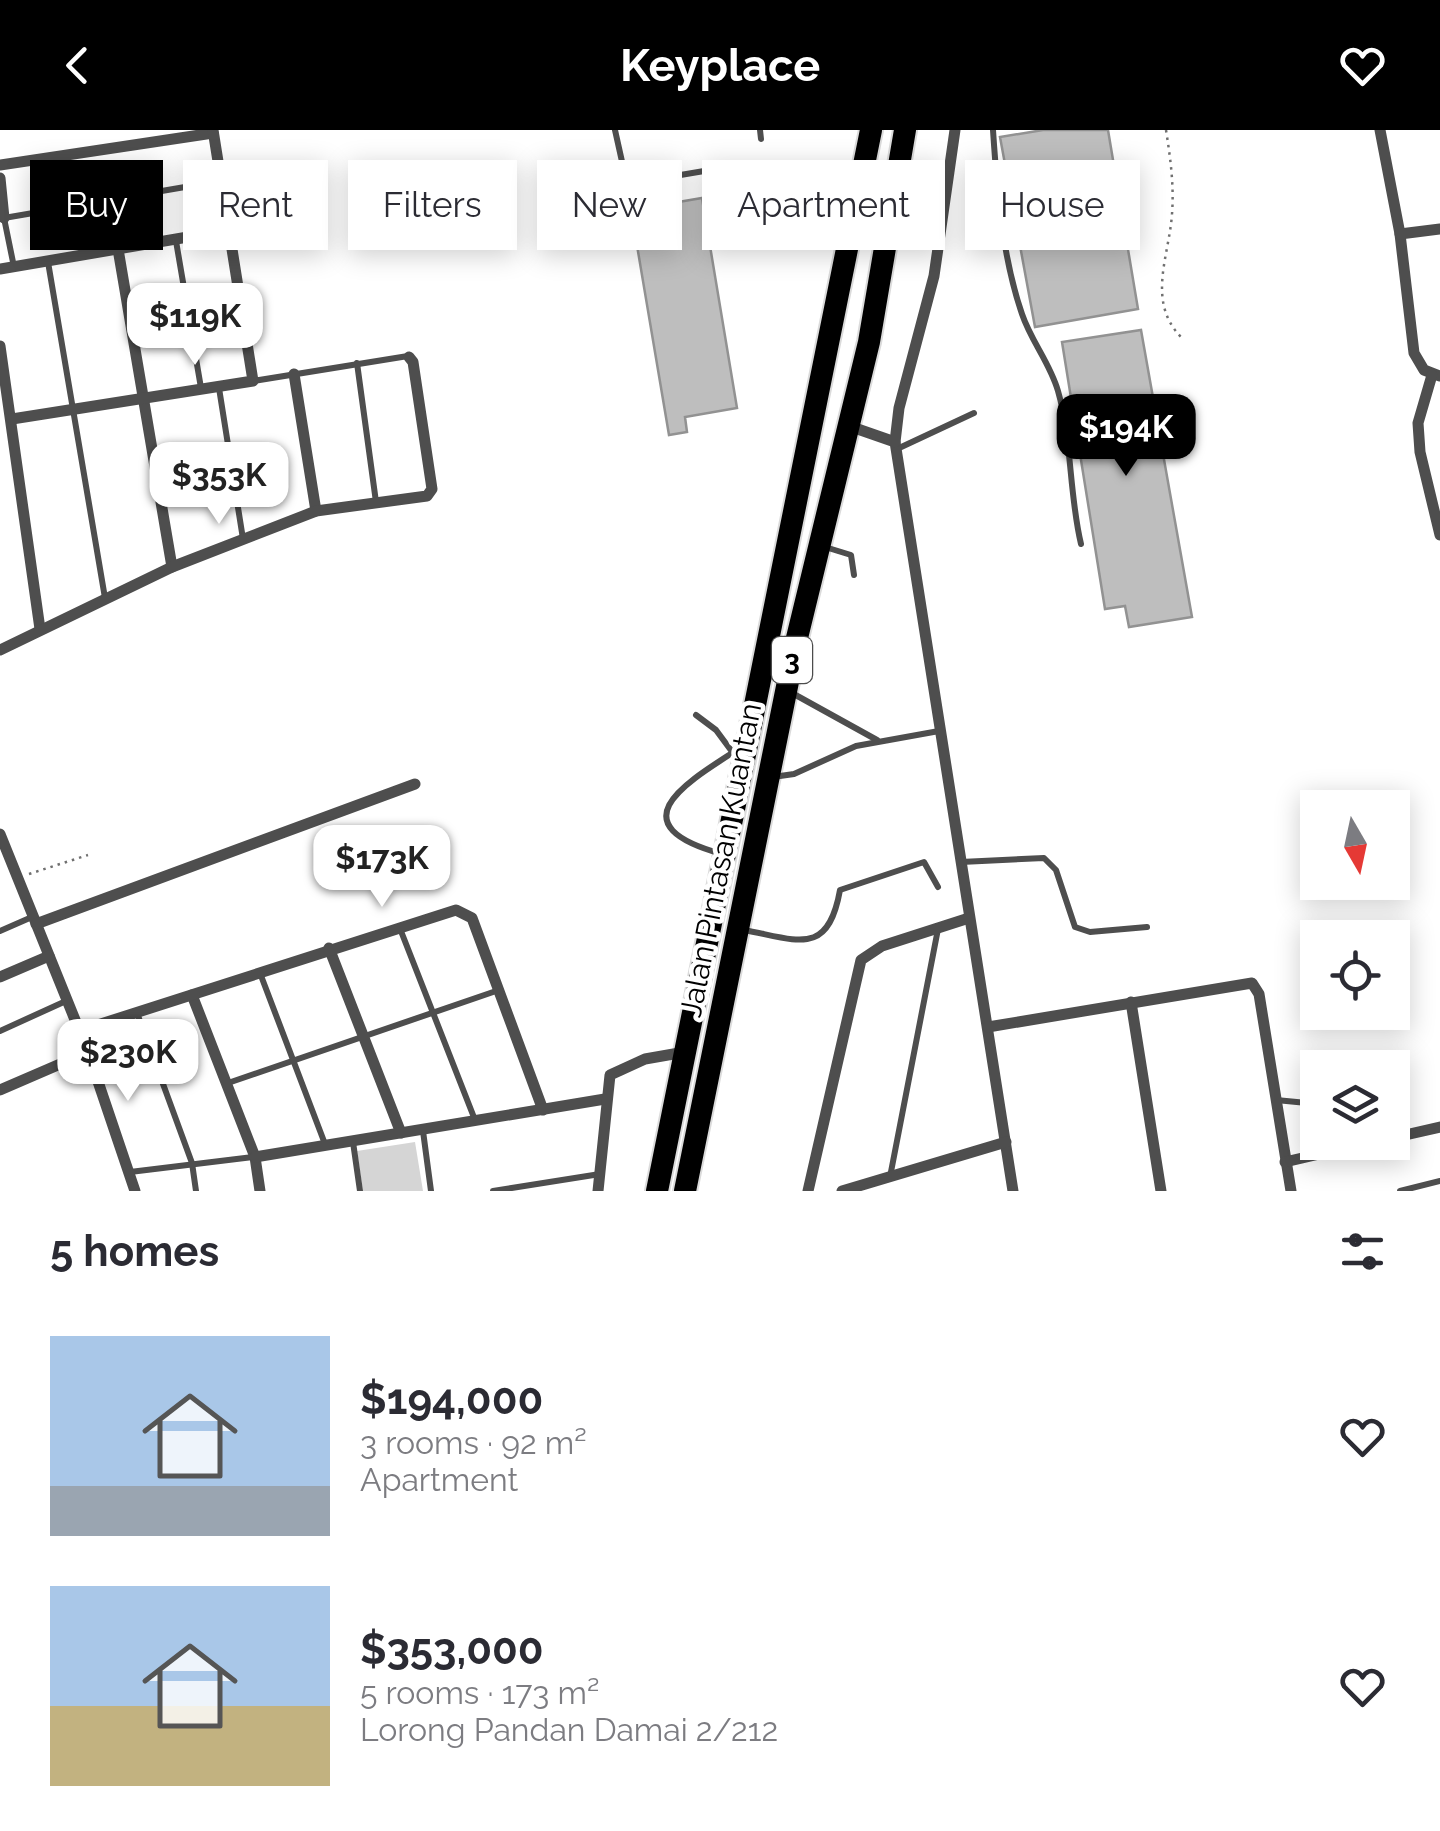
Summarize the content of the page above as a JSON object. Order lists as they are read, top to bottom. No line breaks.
{"streets":{"highway":["3","Jalan Pintasan Kuantan"]},"north":"bottom","page":{"header":"Keyplace","chip":["Buy","Rent","Filters","New","Apartment","House"],"price":["$119K","$194K","$353K","$173K","$230K"],"heading":"5 homes","list":[{"name":"$194,000","note":"3 rooms · 92 m² · Apartment"},{"name":"$353,000","note":"5 rooms · 173 m² · Lorong Pandan Damai 2/212"}]}}
